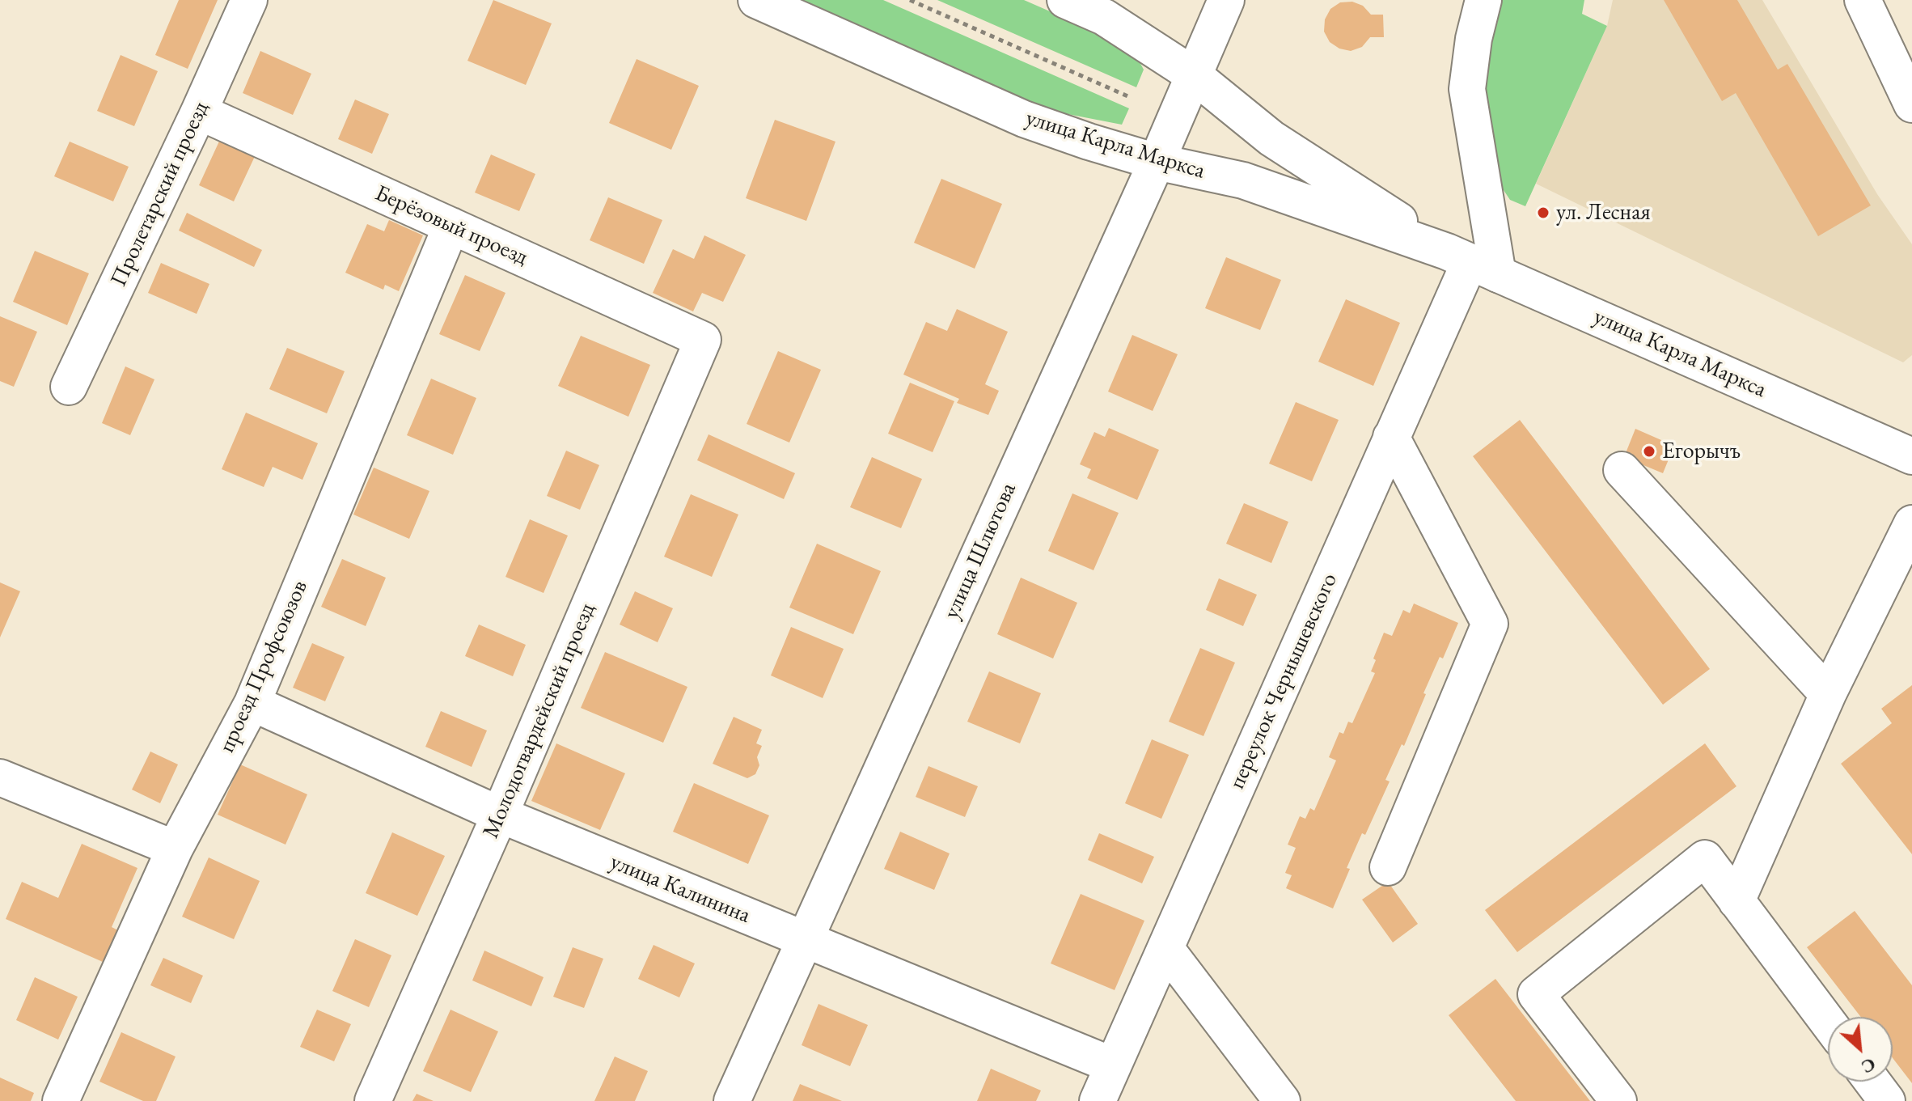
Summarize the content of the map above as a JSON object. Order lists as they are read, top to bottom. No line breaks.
{"streets":{"street":["улица Карла Маркса","Пролетарский проезд","Берёзовый проезд","улица Шлютова","проезд Профсоюзов","переулок Чернышевского","Молодогвардейский проезд","улица Калинина"]},"crossings":[["улица Карла Маркса","улица Шлютова"],["улица Карла Маркса","переулок Чернышевского"],["Пролетарский проезд","Берёзовый проезд"],["Берёзовый проезд","проезд Профсоюзов"],["Берёзовый проезд","Молодогвардейский проезд"],["улица Шлютова","улица Калинина"],["проезд Профсоюзов","улица Калинина"],["переулок Чернышевского","улица Калинина"],["Молодогвардейский проезд","улица Калинина"]],"places":["ул. Лесная","Егорычъ"],"north":"bottom right"}
